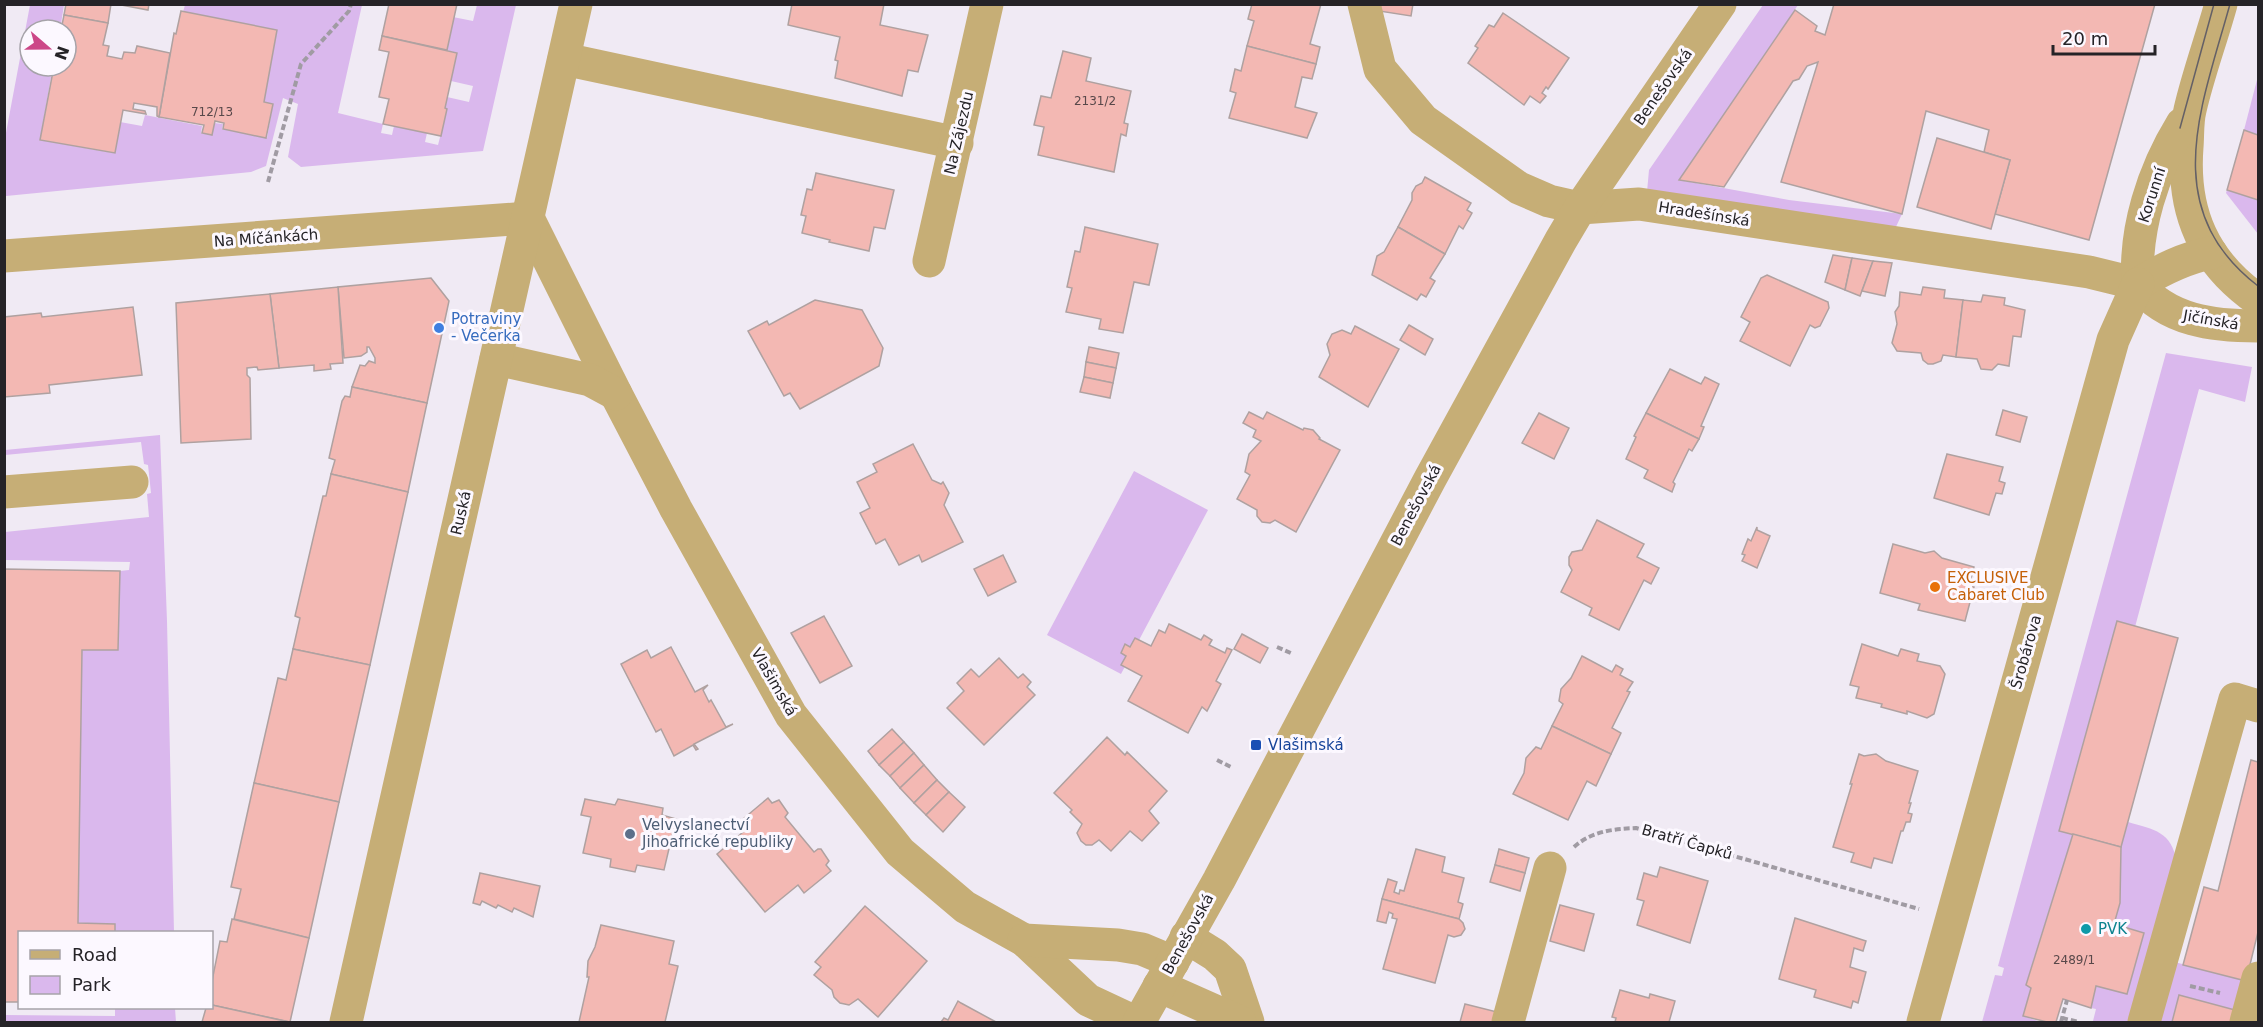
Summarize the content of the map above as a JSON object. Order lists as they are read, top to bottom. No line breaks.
{"streets":{"street":["Benešovská","Na Zájezdu","Korunní","Hradešínská","Na Míčánkách","Jičínská","Ruská","Šrobárova","Vlašimská"],"path":["Bratří Čapků"]},"crossings":[["Benešovská","Hradešínská"],["Benešovská","Vlašimská"],["Korunní","Hradešínská"],["Korunní","Jičínská"],["Korunní","Šrobárova"],["Hradešínská","Jičínská"],["Hradešínská","Šrobárova"],["Na Míčánkách","Ruská"],["Na Míčánkách","Vlašimská"],["Jičínská","Šrobárova"],["Ruská","Vlašimská"],["Šrobárova","Bratří Čapků"]],"places":{"other":["Potraviny - Večerka","EXCLUSIVE Cabaret Club","Velvyslanectví Jihoafrické republiky","PVK"],"transit":["Vlašimská"]},"house_numbers":["2131/2","712/13","2489/1"],"legend":["Road","Park"],"scale_bar":"20 m","north":"right"}
